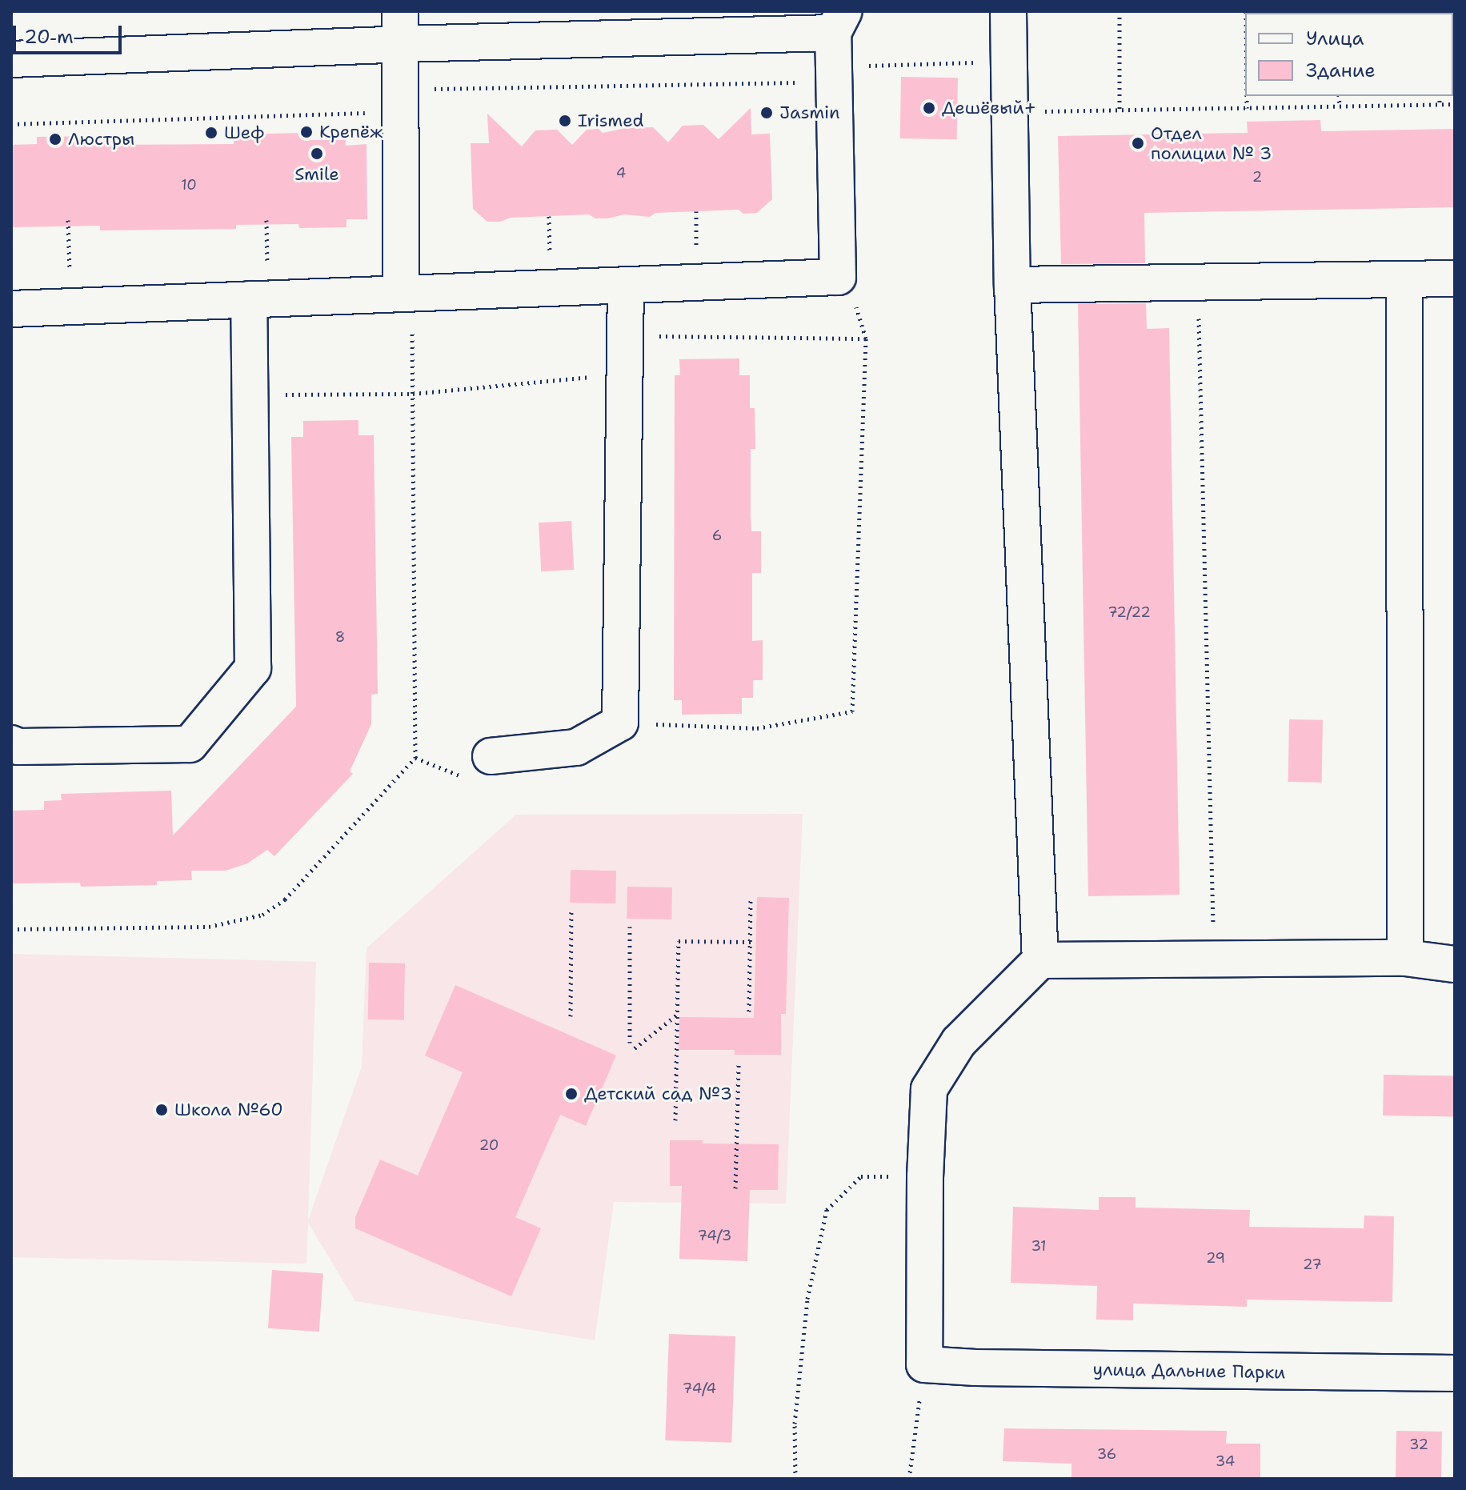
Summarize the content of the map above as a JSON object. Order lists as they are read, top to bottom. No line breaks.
{"streets":{"street":["улица Дальние Парки"]},"places":["Дешёвый+","Jasmin","Irismed","Крепёж","Шеф","Люстры","Отдел полиции № 3","Smile","Детский сад №3","Школа №60"],"house_numbers":["4","2","10","6","72/22","8","20","74/3","31","29","27","74/4","32","36","34"],"legend":["Улица","Здание"],"scale_bar":"20 m"}
